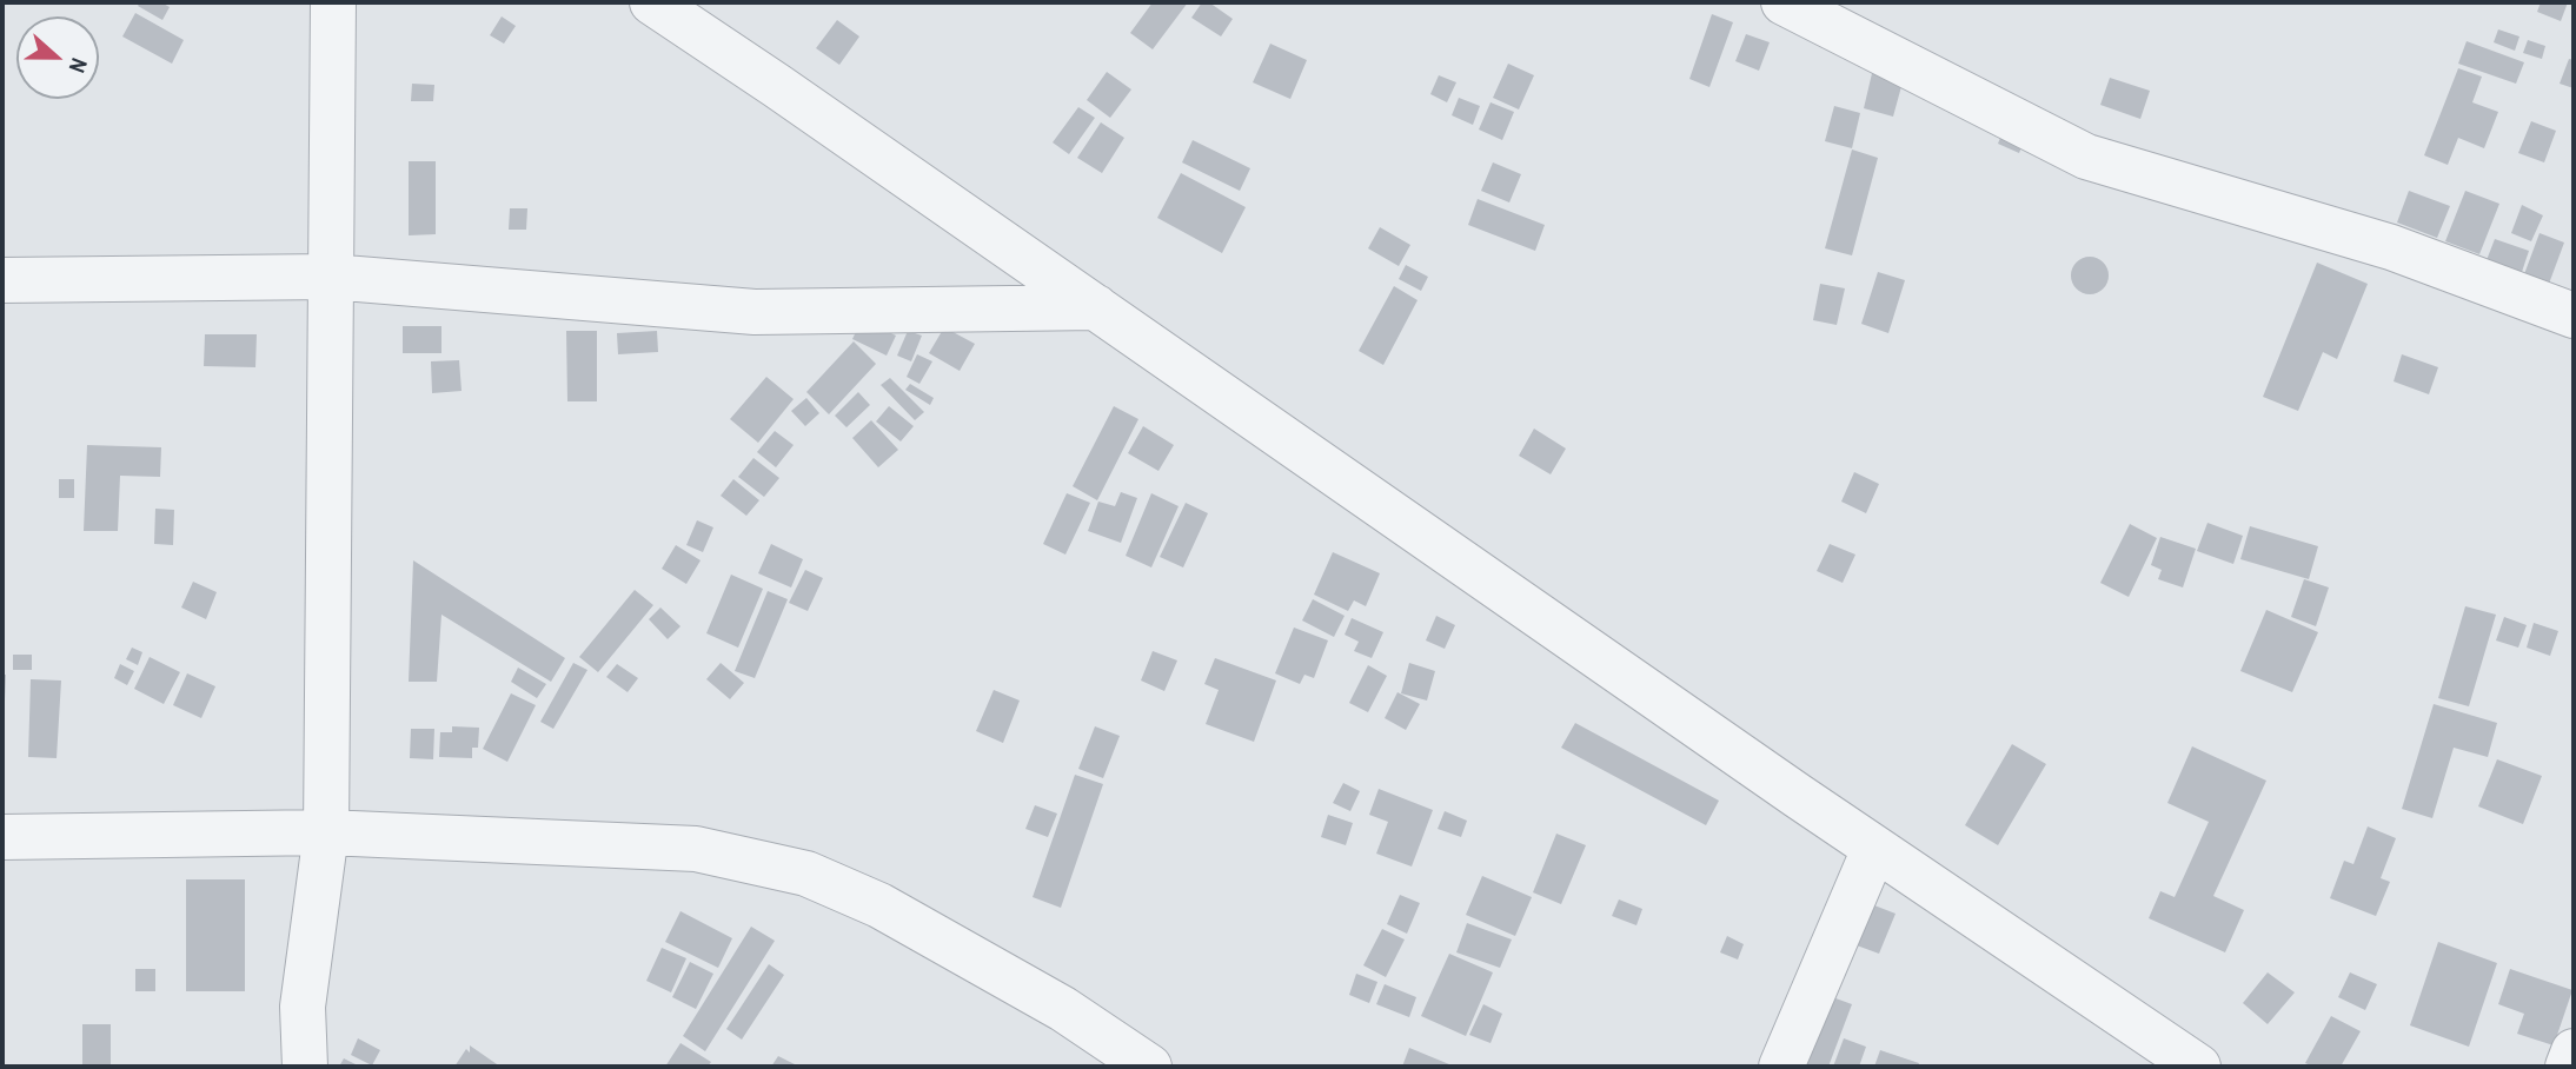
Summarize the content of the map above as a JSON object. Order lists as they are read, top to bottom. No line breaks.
{"north":"right"}
